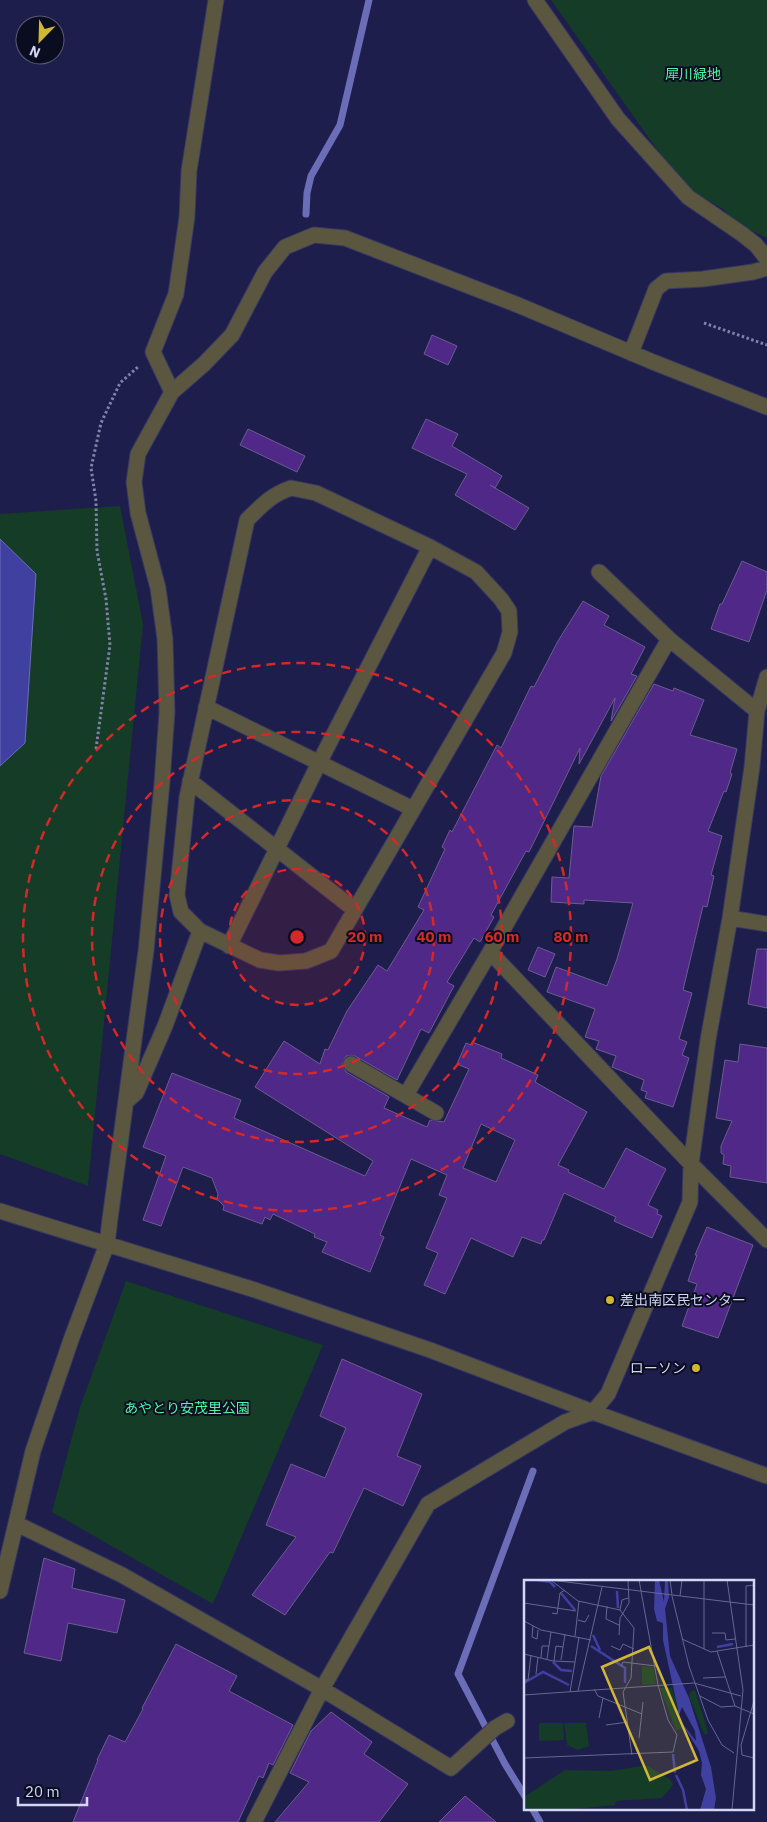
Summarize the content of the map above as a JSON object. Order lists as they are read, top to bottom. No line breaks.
{"parks":["犀川緑地","あやとり安茂里公園"],"places":["差出南区民センター","ローソン"],"scale_bar":"20 m","north":"bottom left","rings":["20 m","40 m","60 m","80 m"]}
